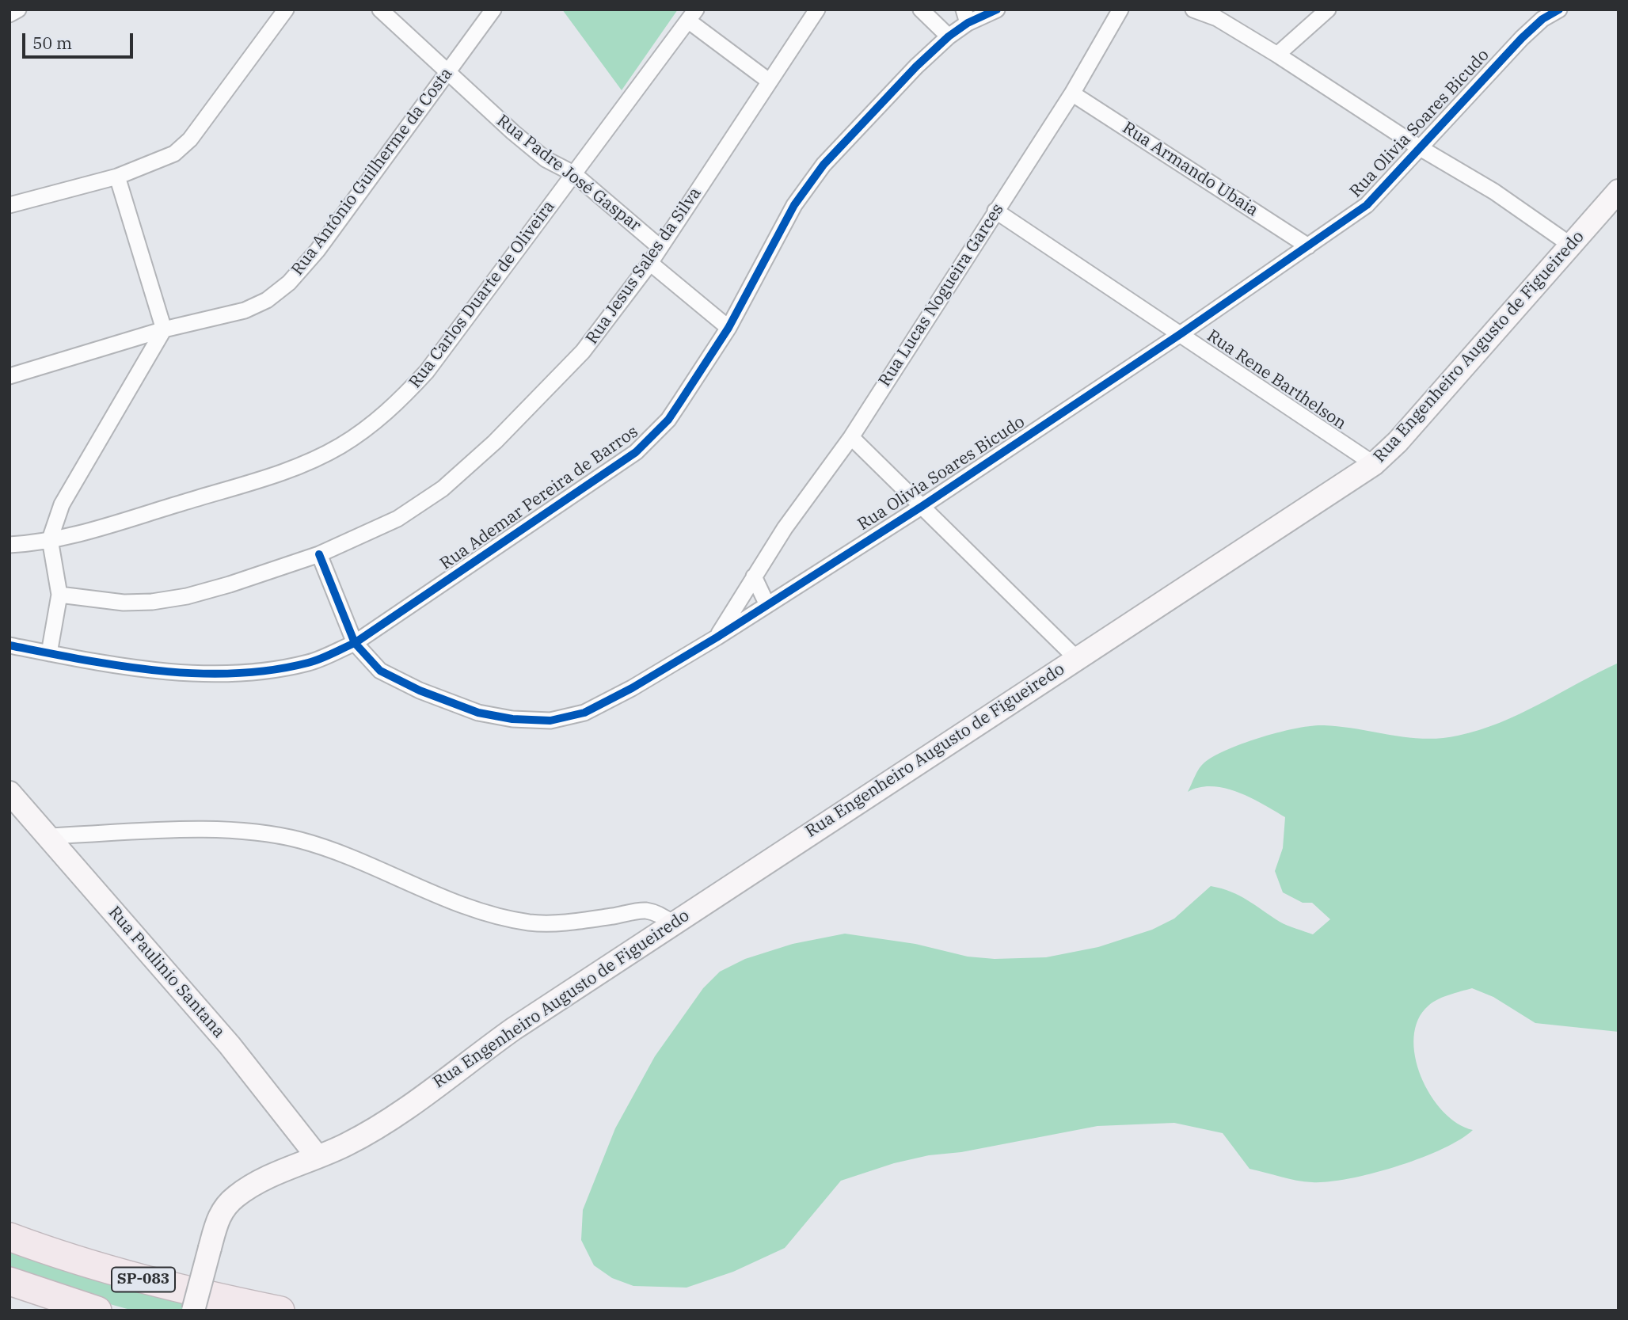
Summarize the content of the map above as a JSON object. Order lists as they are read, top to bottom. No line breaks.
{"streets":{"highway":["SP-083"],"main road":["Rua Engenheiro Augusto de Figueiredo","Rua Paulinio Santana"],"street":["Rua Olivia Soares Bicudo","Rua Armando Ubaia","Rua Antônio Guilherme da Costa","Rua Padre José Gaspar","Rua Jesus Sales da Silva","Rua Carlos Duarte de Oliveira","Rua Lucas Nogueira Garces","Rua Rene Barthelson","Rua Ademar Pereira de Barros"]},"crossings":[["Rua Olivia Soares Bicudo","Rua Armando Ubaia"],["Rua Olivia Soares Bicudo","Rua Jesus Sales da Silva"],["Rua Olivia Soares Bicudo","Rua Lucas Nogueira Garces"],["Rua Olivia Soares Bicudo","Rua Rene Barthelson"],["Rua Olivia Soares Bicudo","Rua Ademar Pereira de Barros"],["Rua Armando Ubaia","Rua Lucas Nogueira Garces"],["Rua Antônio Guilherme da Costa","Rua Padre José Gaspar"],["Rua Padre José Gaspar","Rua Jesus Sales da Silva"],["Rua Padre José Gaspar","Rua Carlos Duarte de Oliveira"],["Rua Lucas Nogueira Garces","Rua Rene Barthelson"],["Rua Engenheiro Augusto de Figueiredo","Rua Rene Barthelson"],["Rua Engenheiro Augusto de Figueiredo","Rua Paulinio Santana"]],"scale_bar":"50 m"}
